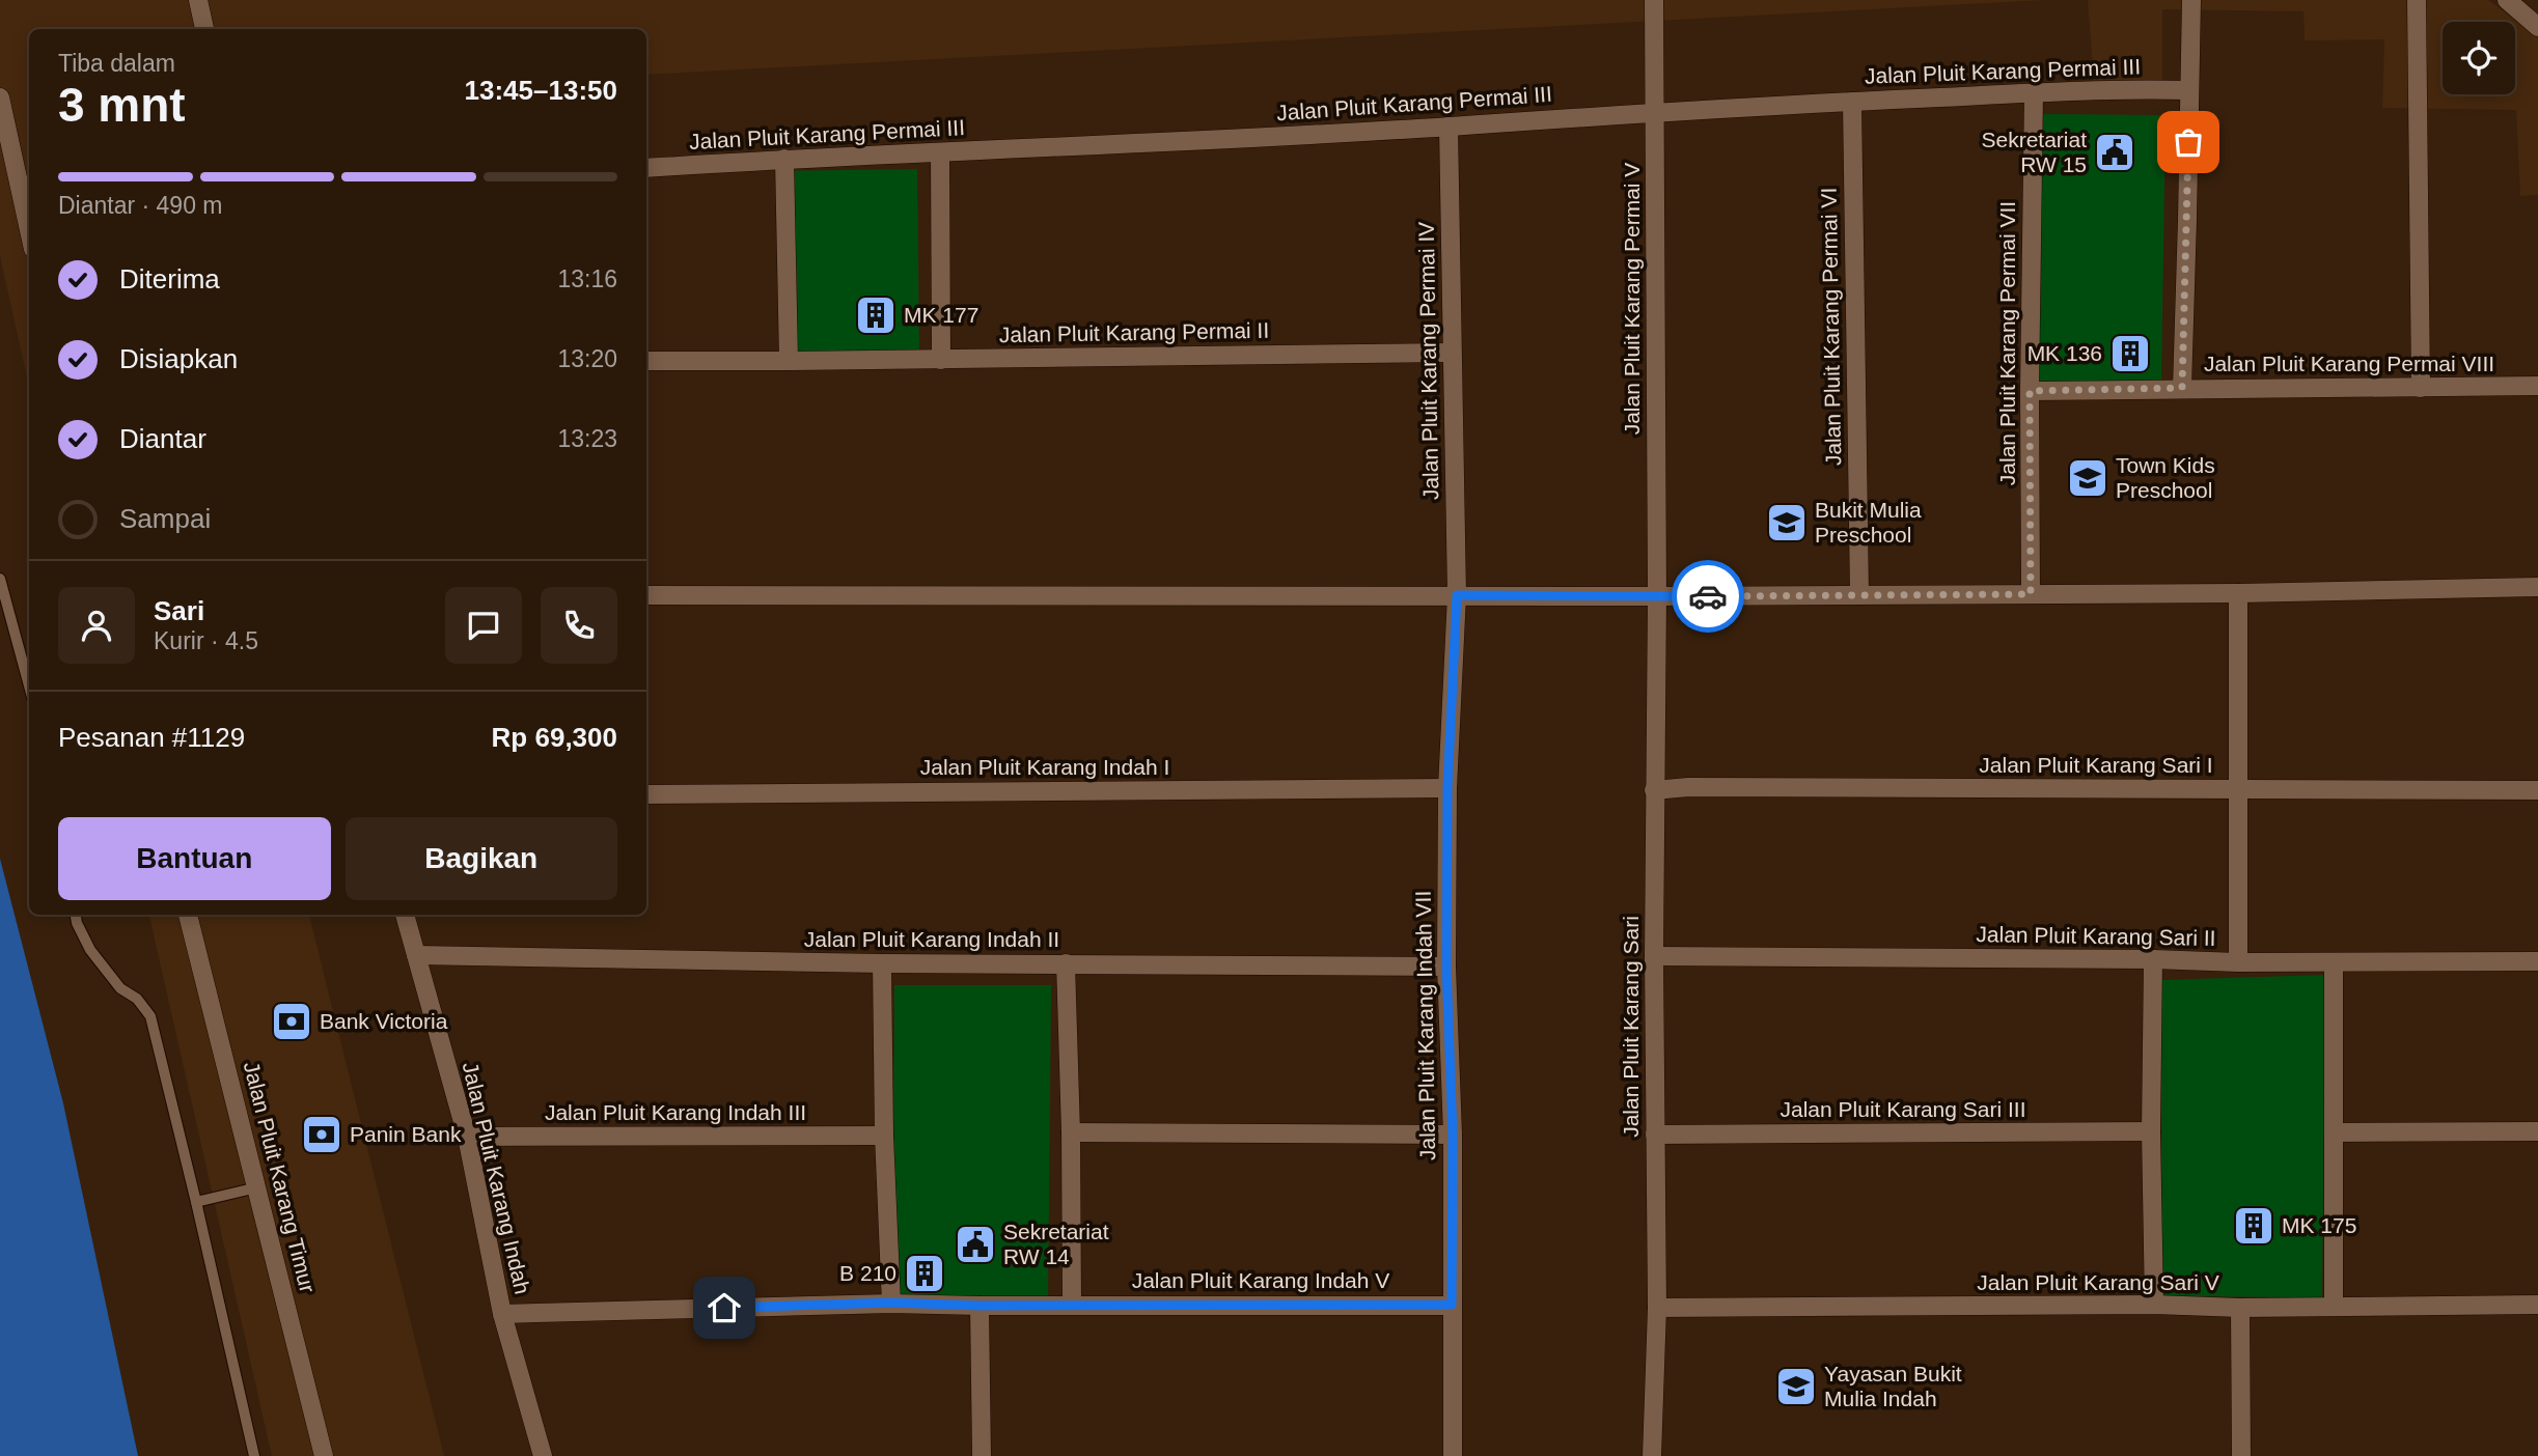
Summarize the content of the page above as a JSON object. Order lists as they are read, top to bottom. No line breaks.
{"streets":{"street":["Jalan Pluit Karang Permai III","Jalan Pluit Karang Permai V","Jalan Pluit Karang Permai VI","Jalan Pluit Karang Permai II","Jalan Pluit Karang Permai VII","Jalan Pluit Karang Permai IV","Jalan Pluit Karang Permai VIII","Jalan Pluit Karang Sari I","Jalan Pluit Karang Indah I","Jalan Pluit Karang Sari II","Jalan Pluit Karang Indah II","Jalan Pluit Karang Indah VII","Jalan Pluit Karang Sari","Jalan Pluit Karang Sari III","Jalan Pluit Karang Indah III","Jalan Pluit Karang Timur","Jalan Pluit Karang Indah","Jalan Pluit Karang Indah V","Jalan Pluit Karang Sari V"]},"crossings":[["Jalan Pluit Karang Permai III","Jalan Pluit Karang Permai V"],["Jalan Pluit Karang Permai III","Jalan Pluit Karang Permai VI"],["Jalan Pluit Karang Permai III","Jalan Pluit Karang Permai VII"],["Jalan Pluit Karang Permai III","Jalan Pluit Karang Permai IV"],["Jalan Pluit Karang Permai V","Jalan Pluit Karang Sari"],["Jalan Pluit Karang Permai II","Jalan Pluit Karang Permai IV"],["Jalan Pluit Karang Permai VII","Jalan Pluit Karang Permai VIII"],["Jalan Pluit Karang Permai IV","Jalan Pluit Karang Indah VII"],["Jalan Pluit Karang Sari I","Jalan Pluit Karang Sari"],["Jalan Pluit Karang Indah I","Jalan Pluit Karang Indah VII"],["Jalan Pluit Karang Sari II","Jalan Pluit Karang Sari"],["Jalan Pluit Karang Indah II","Jalan Pluit Karang Indah VII"],["Jalan Pluit Karang Indah II","Jalan Pluit Karang Indah"],["Jalan Pluit Karang Indah VII","Jalan Pluit Karang Indah V"],["Jalan Pluit Karang Sari","Jalan Pluit Karang Sari III"],["Jalan Pluit Karang Sari","Jalan Pluit Karang Sari V"],["Jalan Pluit Karang Indah III","Jalan Pluit Karang Indah"],["Jalan Pluit Karang Indah","Jalan Pluit Karang Indah V"]],"places":{"public building":["Sekretariat RW 15","Sekretariat RW 14"],"building":["MK 177","MK 136","MK 175","B 210"],"school or university":["Town Kids Preschool","Bukit Mulia Preschool","Yayasan Bukit Mulia Indah"],"bank":["Bank Victoria","Panin Bank"]},"page":{"heading":["3 mnt","Tiba dalam","13:45–13:50"],"panel":["Sari","Kurir · 4.5","Pesanan #1129","Rp 69,300"],"bar":"Diantar · 490 m","list":[["Diterima","13:16"],["Disiapkan","13:20"],["Diantar","13:23"],"Sampai"],"buttons":["Bantuan","Bagikan"]}}
